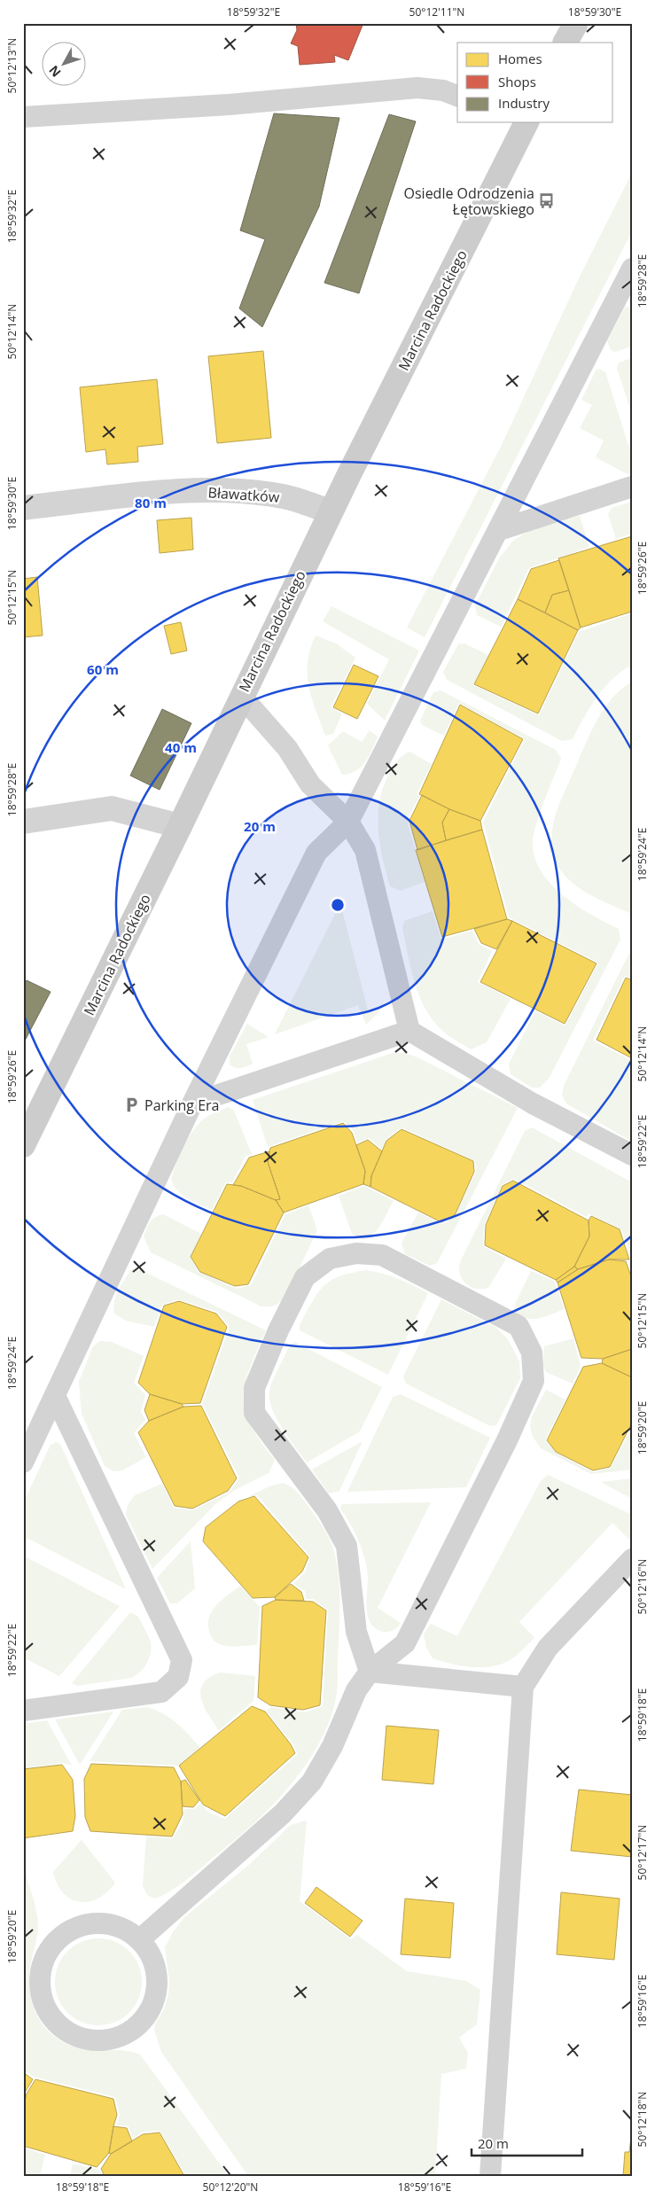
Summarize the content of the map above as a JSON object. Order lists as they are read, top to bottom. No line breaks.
{"streets":{"street":["Marcina Radockiego","Bławatków"]},"crossings":[["Marcina Radockiego","Bławatków"]],"places":{"bus stop":["Osiedle Odrodzenia Łętowskiego"],"parking":["Parking Era"]},"legend":["Homes","Shops","Industry"],"scale_bar":"20 m","north":"bottom left","coordinates":["18°59'32\"E","50°12'11\"N","18°59'30\"E","50°12'13\"N","18°59'28\"E","50°12'14\"N","18°59'26\"E","50°12'15\"N","18°59'24\"E","18°59'22\"E","18°59'20\"E","50°12'16\"N","18°59'18\"E","50°12'17\"N","18°59'16\"E","50°12'18\"N","50°12'20\"N"],"rings":["80 m","60 m","40 m","20 m"]}
